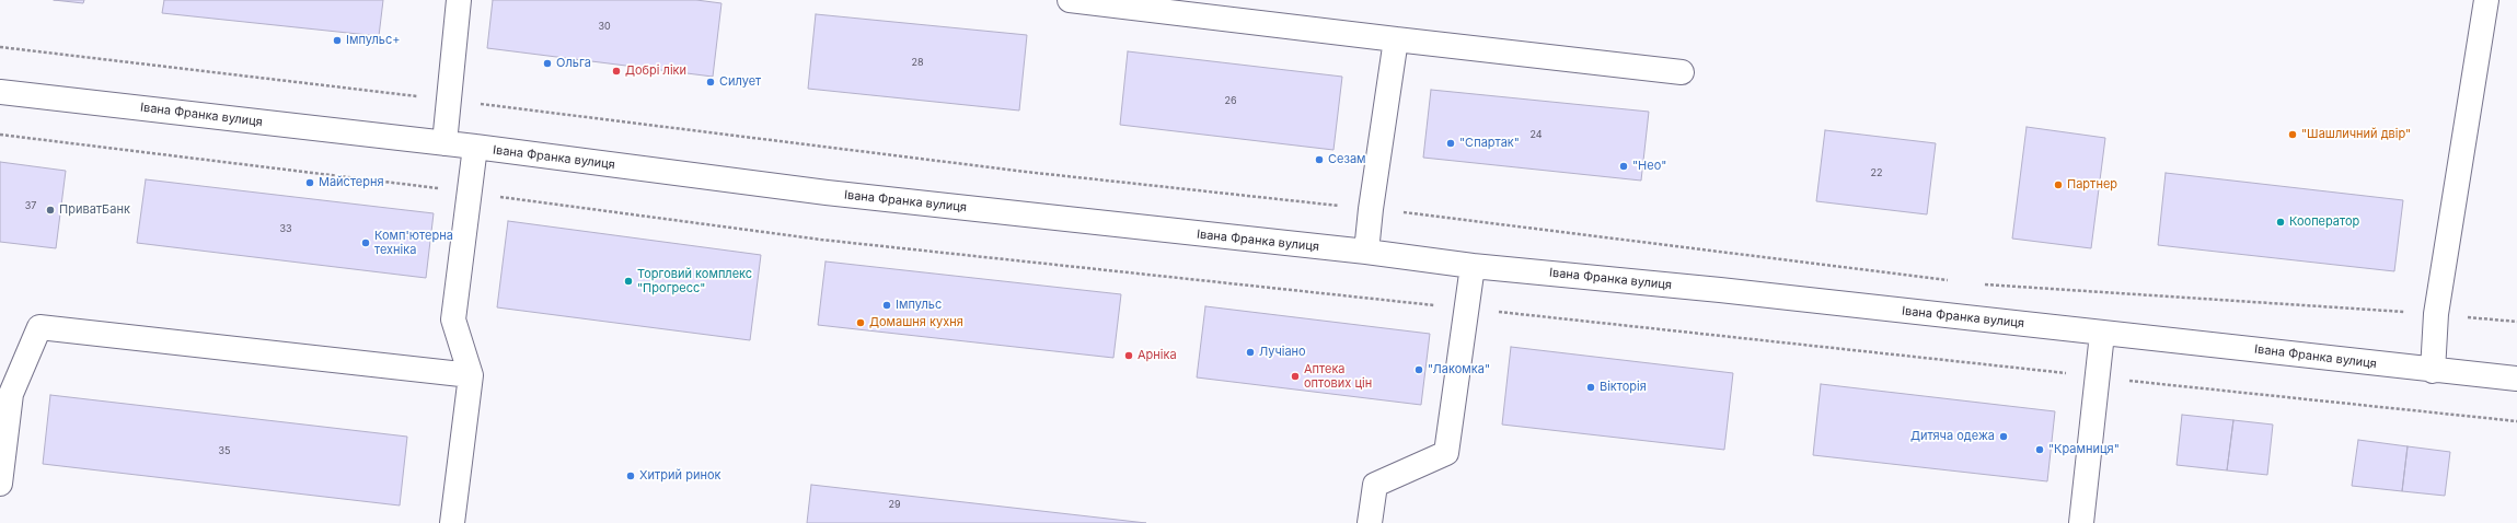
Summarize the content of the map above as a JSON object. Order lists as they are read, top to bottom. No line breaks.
{"streets":{"street":["Івана Франка вулиця"]},"places":["Імпульс+","Ольга","Добрі ліки","Силует","\"Шашличний двір\"","\"Спартак\"","Сезам","\"Нео\"","Майстерня","Партнер","ПриватБанк","Кооператор","Комп'ютерна техніка","Торговий комплекс \"Прогресс\"","Імпульс","Домашня кухня","Лучіано","Арніка","\"Лакомка\"","Аптека оптових цін","Вікторія","Дитяча одежа","\"Крамниця\"","Хитрий ринок"],"house_numbers":["30","28","26","24","22","37","33","35","29"]}
